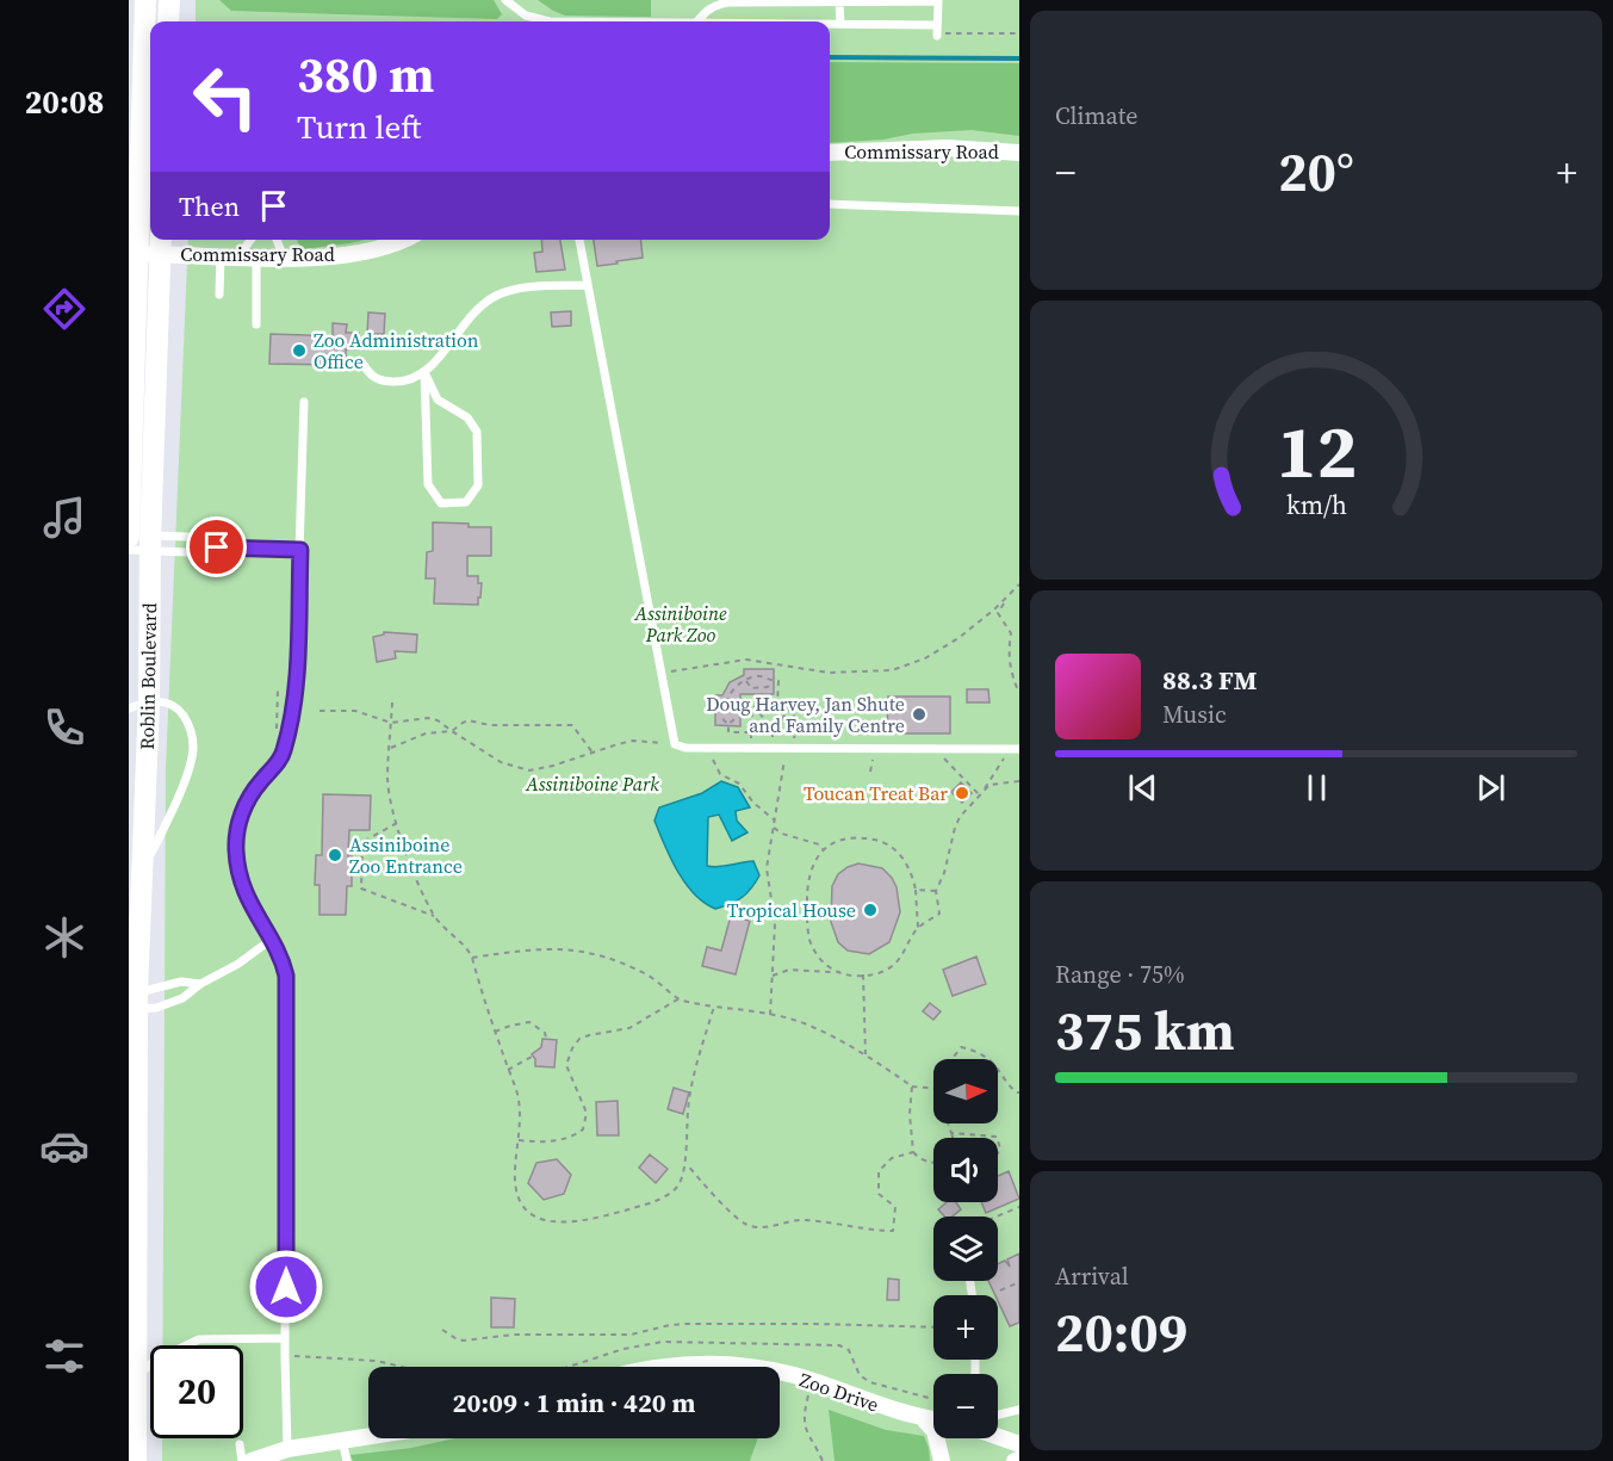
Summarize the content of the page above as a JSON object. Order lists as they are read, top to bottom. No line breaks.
{"streets":{"main road":["Roblin Boulevard"],"street":["Commissary Road","Zoo Drive"]},"crossings":[["Commissary Road","Roblin Boulevard"]],"parks":["Assiniboine Park Zoo","Assiniboine Park"],"places":["Zoo Administration Office","Doug Harvey, Jan Shute and Family Centre","Toucan Treat Bar","Assiniboine Zoo Entrance","Tropical House"],"north":"right","page":{"tabs":"20:08","tile":["Climate",["Range · 75%","375 km"],["Arrival","20:09"]],"turn":["380 m","Turn left"],"heat":["−","20°","+"],"then":"Then","song":["88.3 FM","Music"],"map_buttons":["+","−"],"limit":"20","trip":"20:09 · 1 min · 420 m","gauge":["12","km/h"]}}
